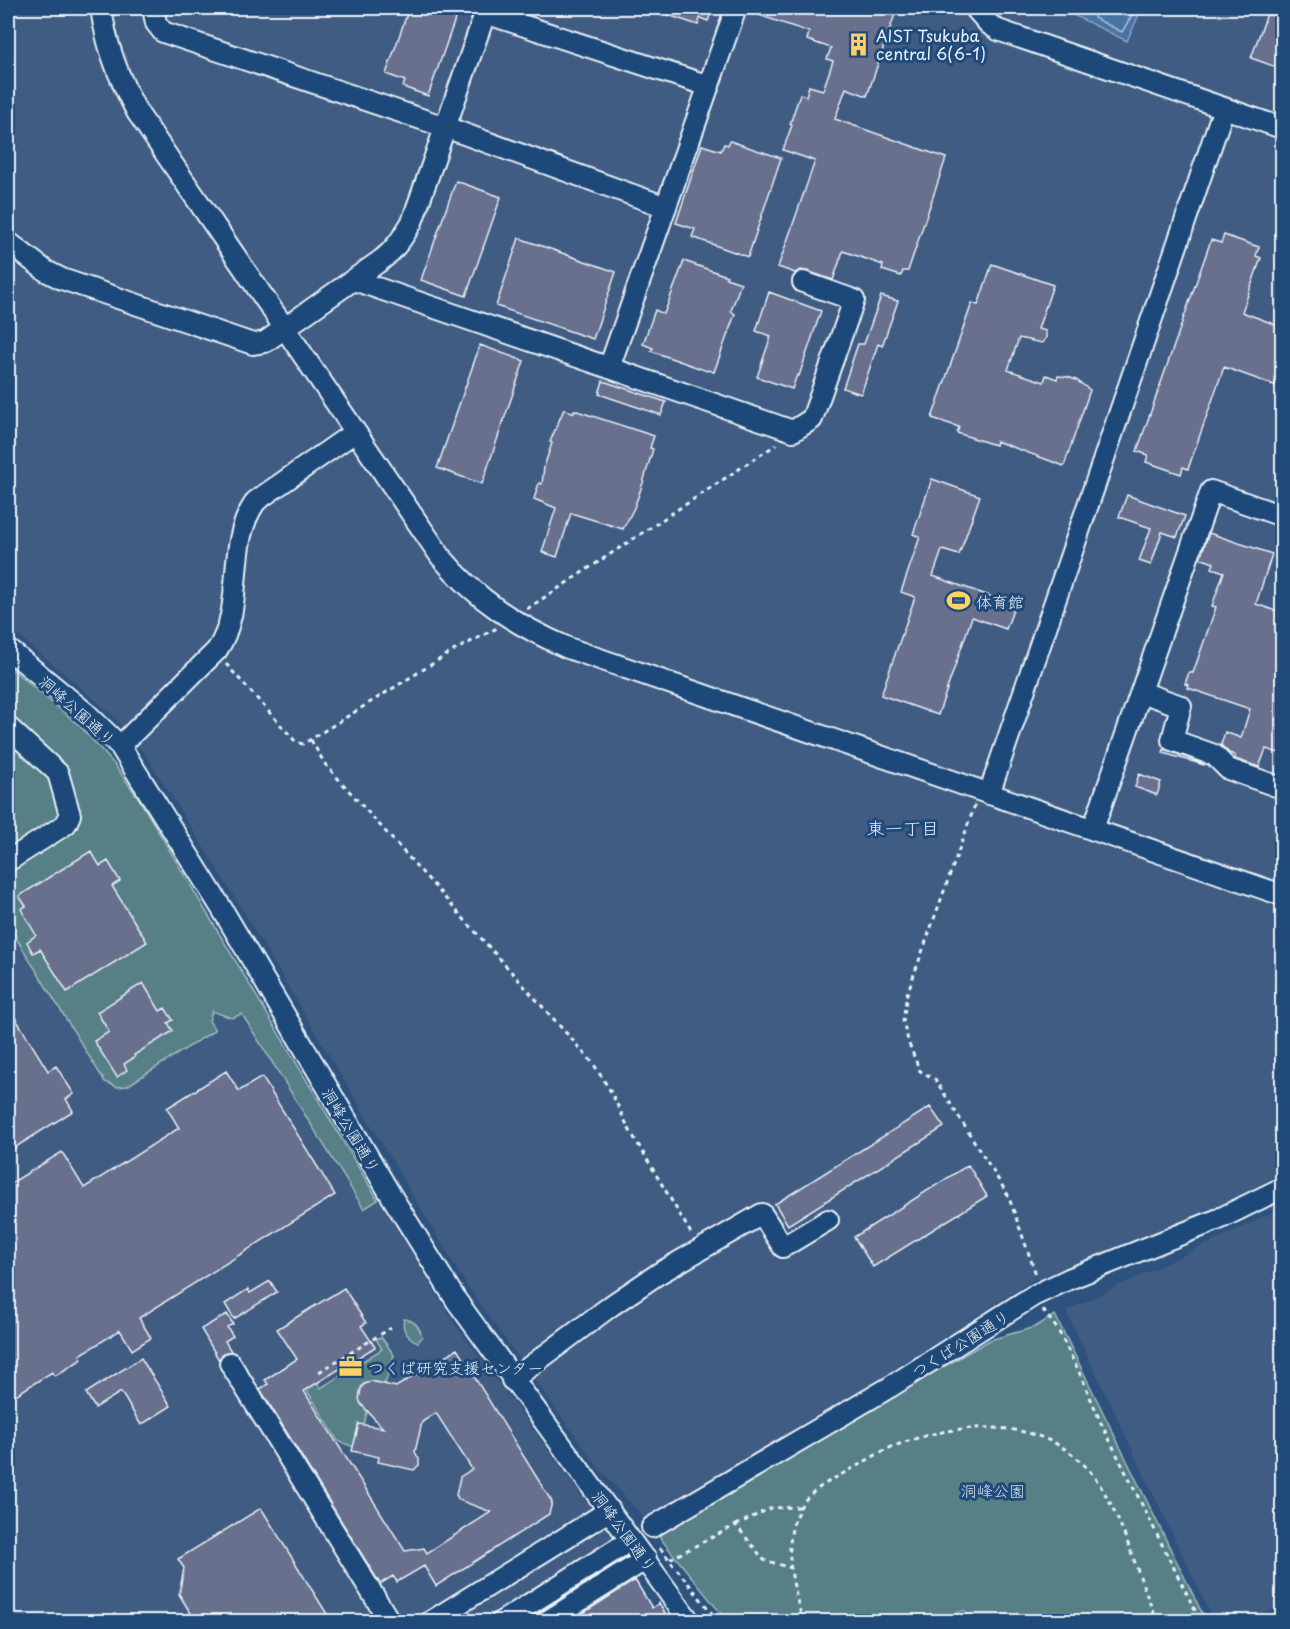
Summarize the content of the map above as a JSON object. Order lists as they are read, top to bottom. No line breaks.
{"streets":{"street":["洞峰公園通り","つくば公園通り"]},"crossings":[["洞峰公園通り","つくば公園通り"]],"districts":["東一丁目"],"parks":["洞峰公園"],"places":{"building":["AIST Tsukuba central 6(6-1)"],"sports":["体育館"],"office":["つくば研究支援センター"]}}
